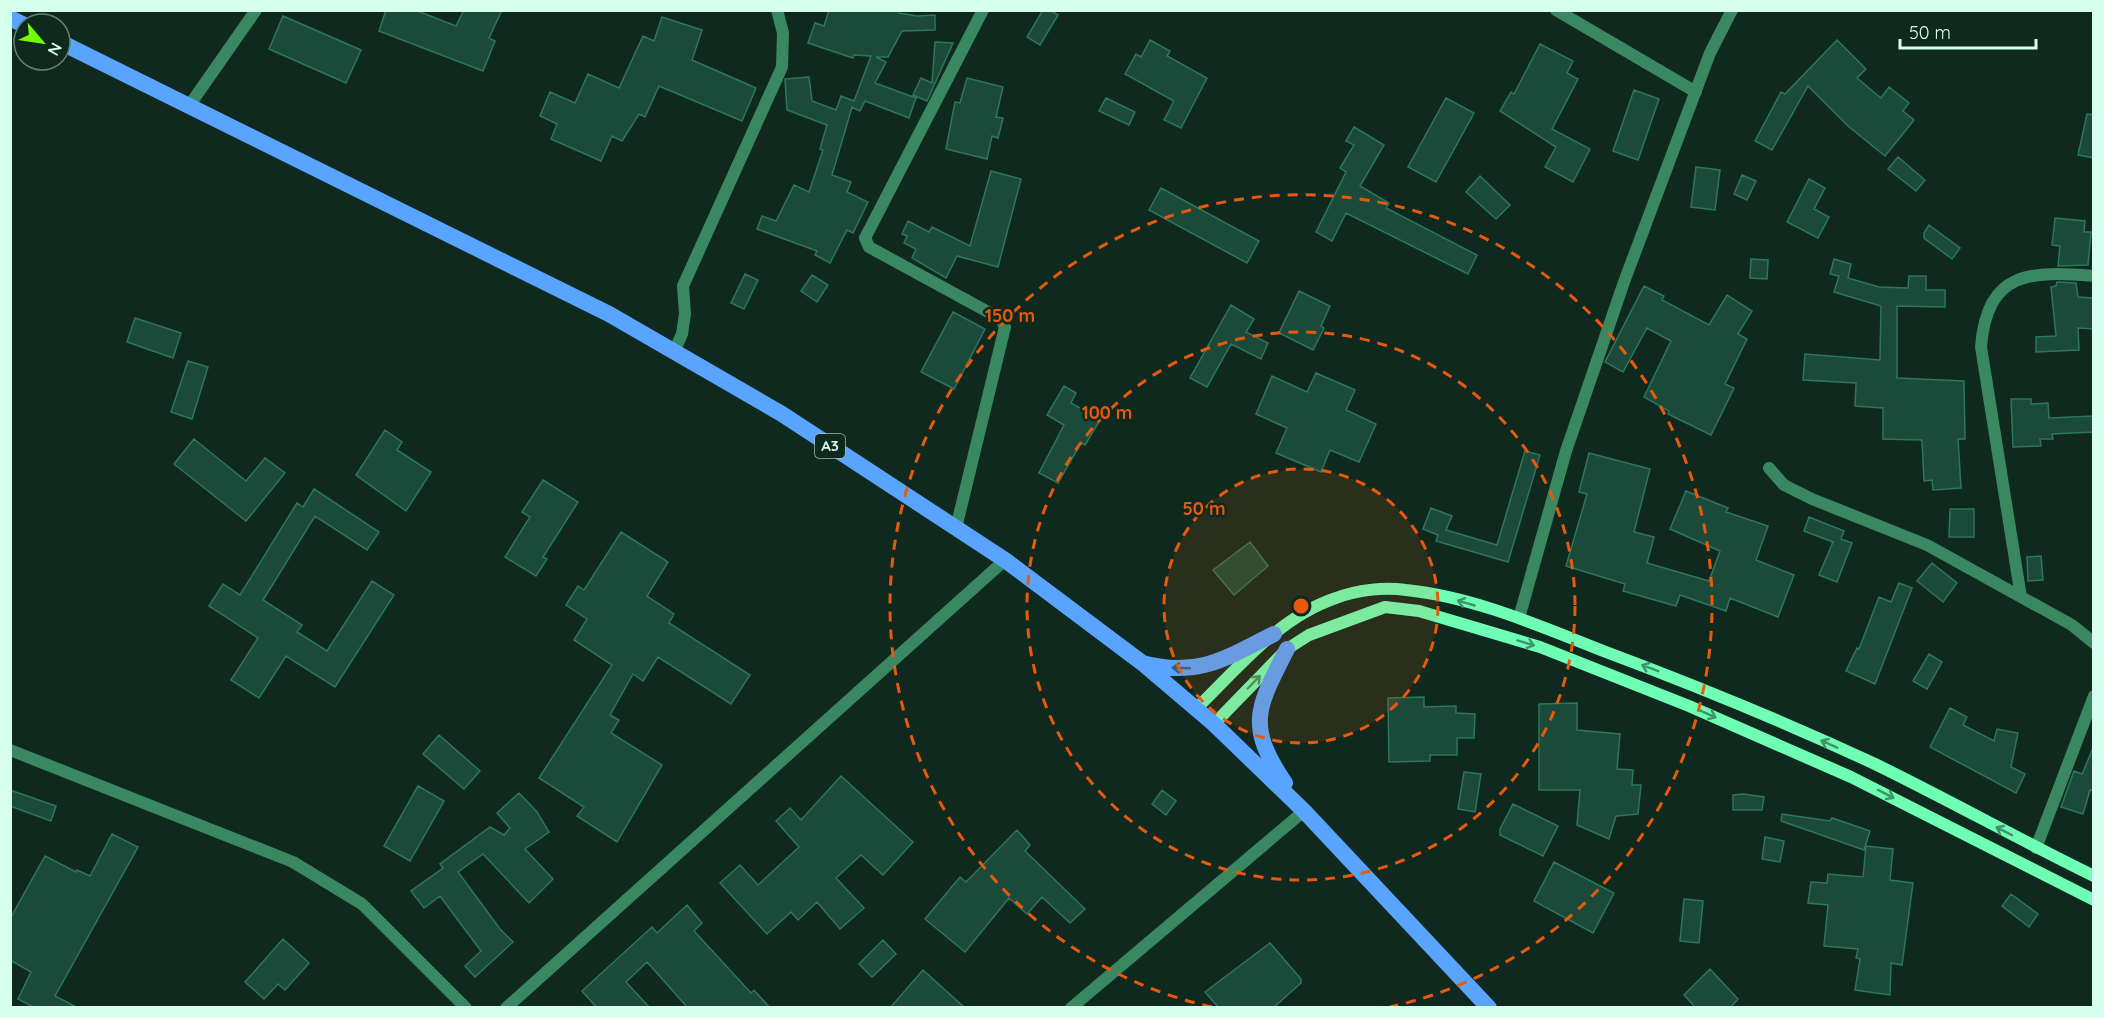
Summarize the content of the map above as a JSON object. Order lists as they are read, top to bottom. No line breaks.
{"streets":{"highway":["A3"]},"scale_bar":"50 m","north":"bottom right","rings":["150 m","100 m","50 m"]}
